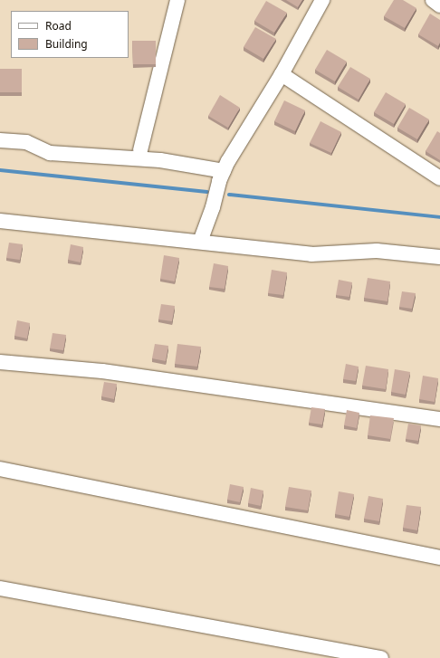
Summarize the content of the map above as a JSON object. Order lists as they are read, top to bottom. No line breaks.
{"legend":["Road","Building"]}
